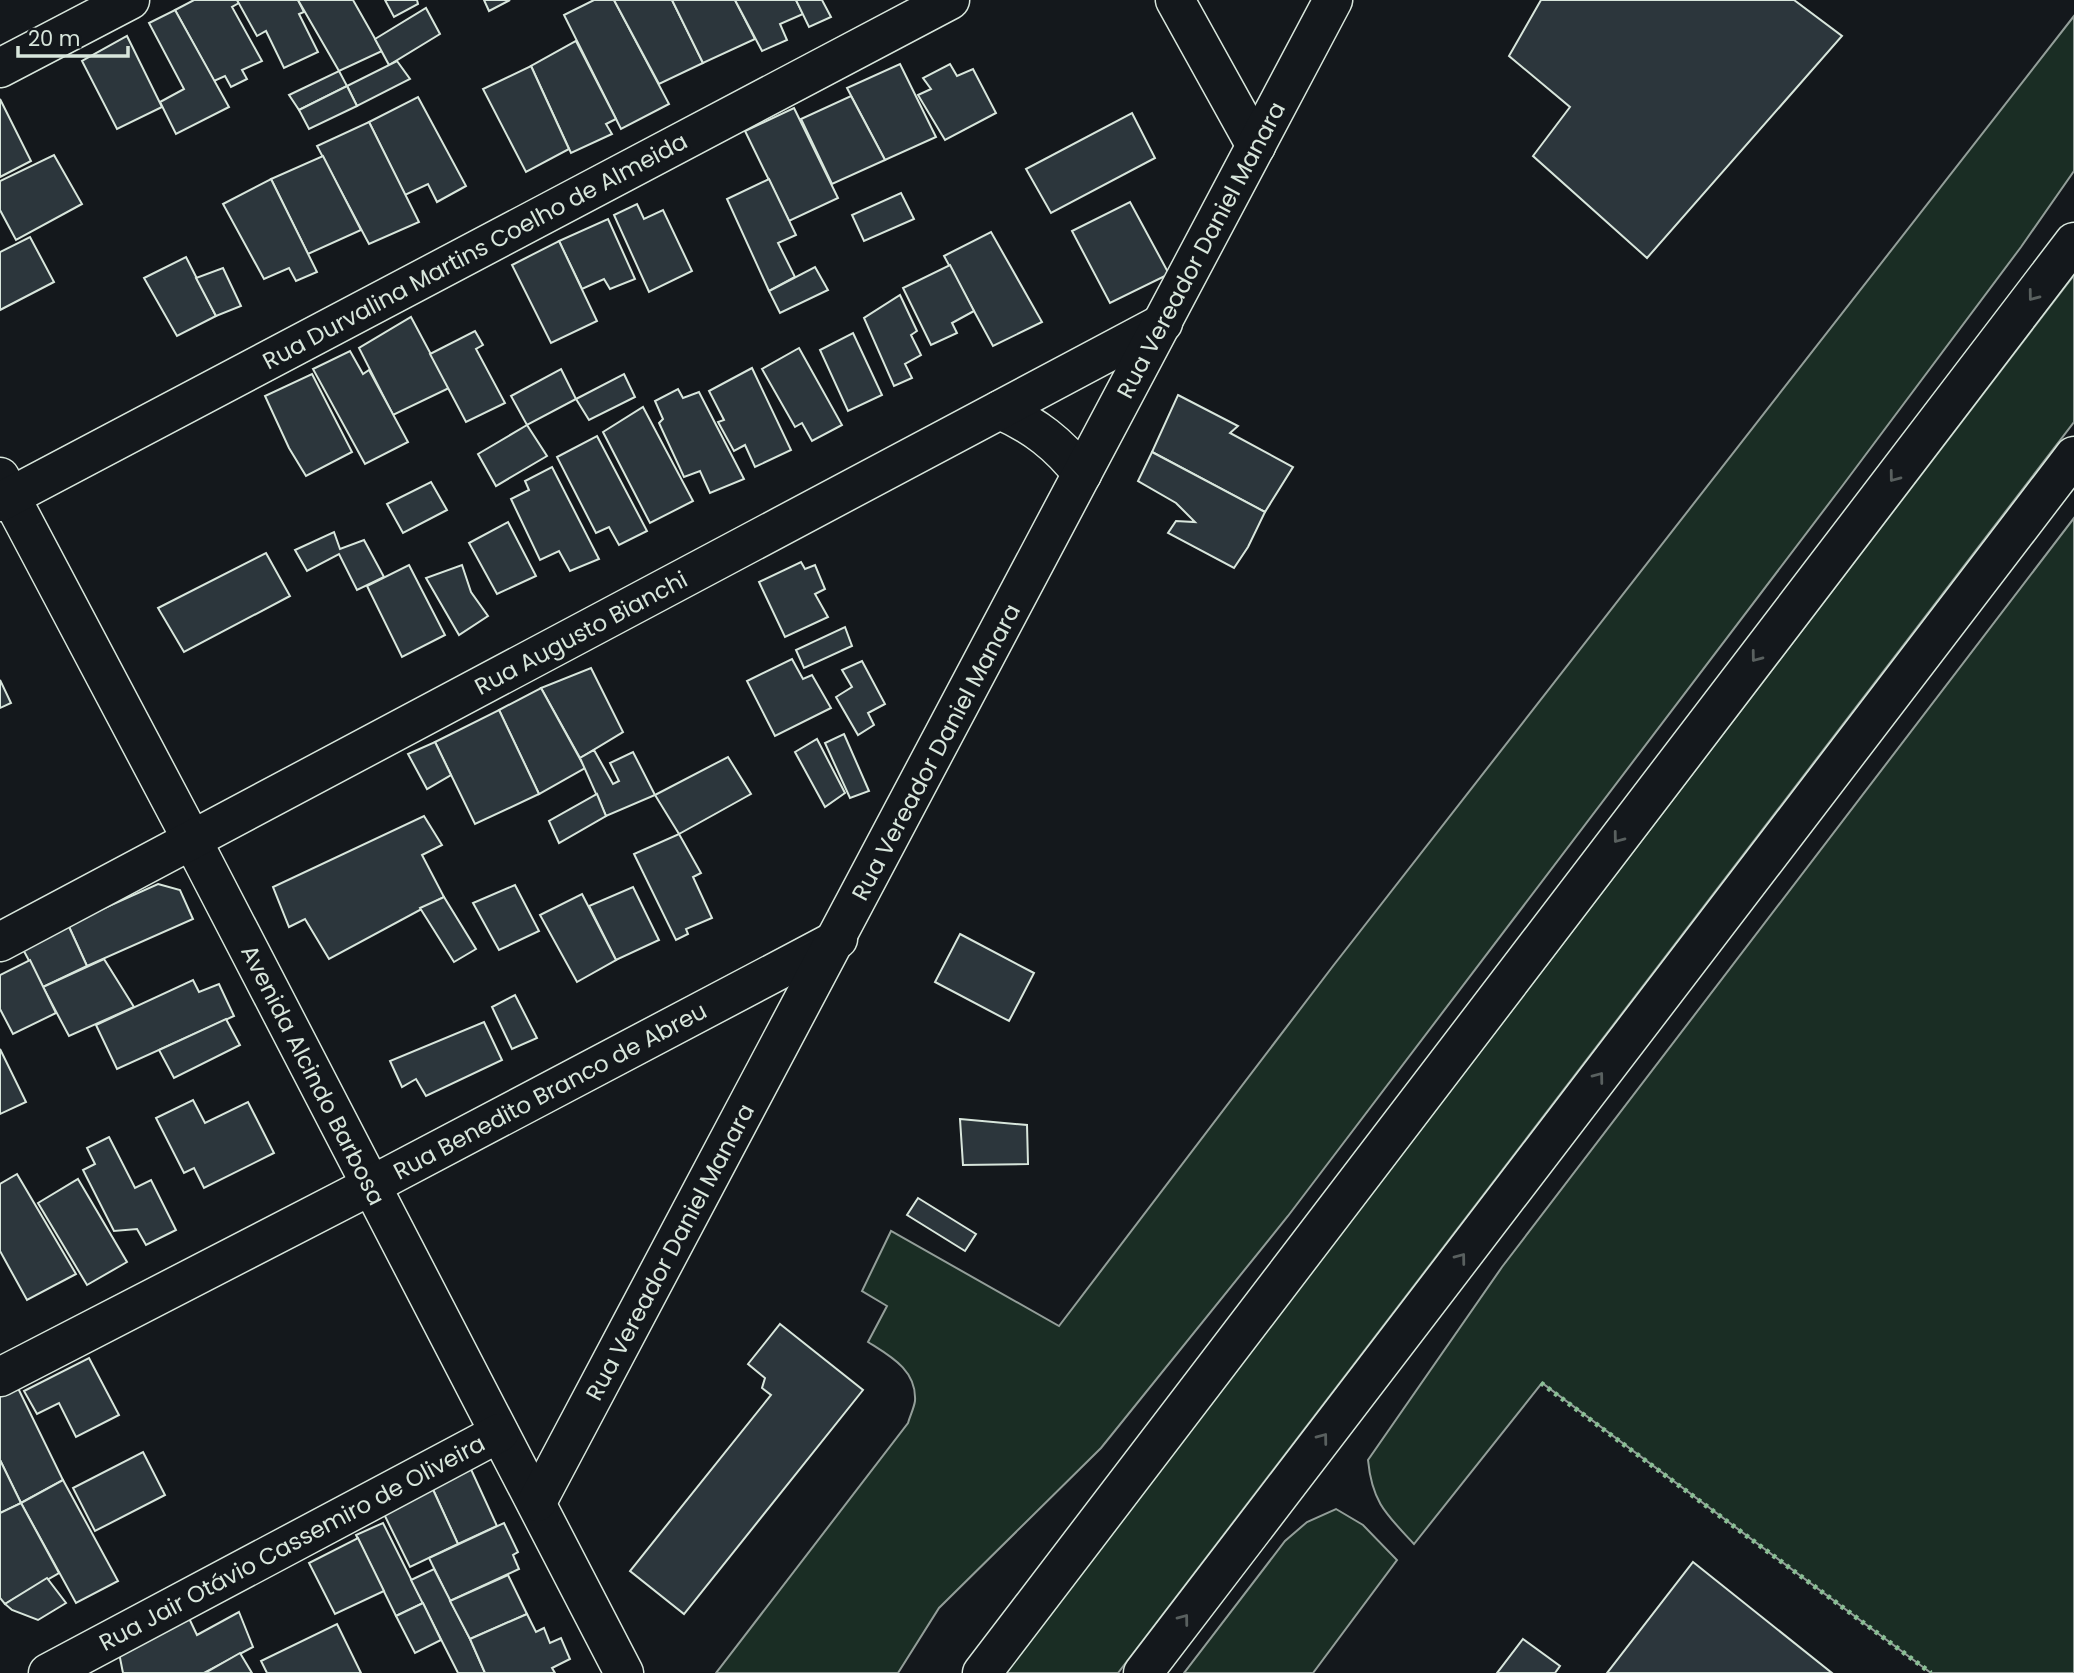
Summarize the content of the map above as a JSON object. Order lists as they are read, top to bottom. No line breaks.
{"streets":{"main road":["Rua Vereador Daniel Manara","Rua Durvalina Martins Coelho de Almeida","Rua Augusto Bianchi","Avenida Alcindo Barbosa","Rua Benedito Branco de Abreu","Rua Jair Otávio Cassemiro de Oliveira"]},"crossings":[["Rua Vereador Daniel Manara","Rua Augusto Bianchi"],["Rua Vereador Daniel Manara","Avenida Alcindo Barbosa"],["Rua Vereador Daniel Manara","Rua Benedito Branco de Abreu"],["Rua Durvalina Martins Coelho de Almeida","Avenida Alcindo Barbosa"],["Rua Augusto Bianchi","Avenida Alcindo Barbosa"],["Avenida Alcindo Barbosa","Rua Benedito Branco de Abreu"],["Avenida Alcindo Barbosa","Rua Jair Otávio Cassemiro de Oliveira"]],"scale_bar":"20 m"}
